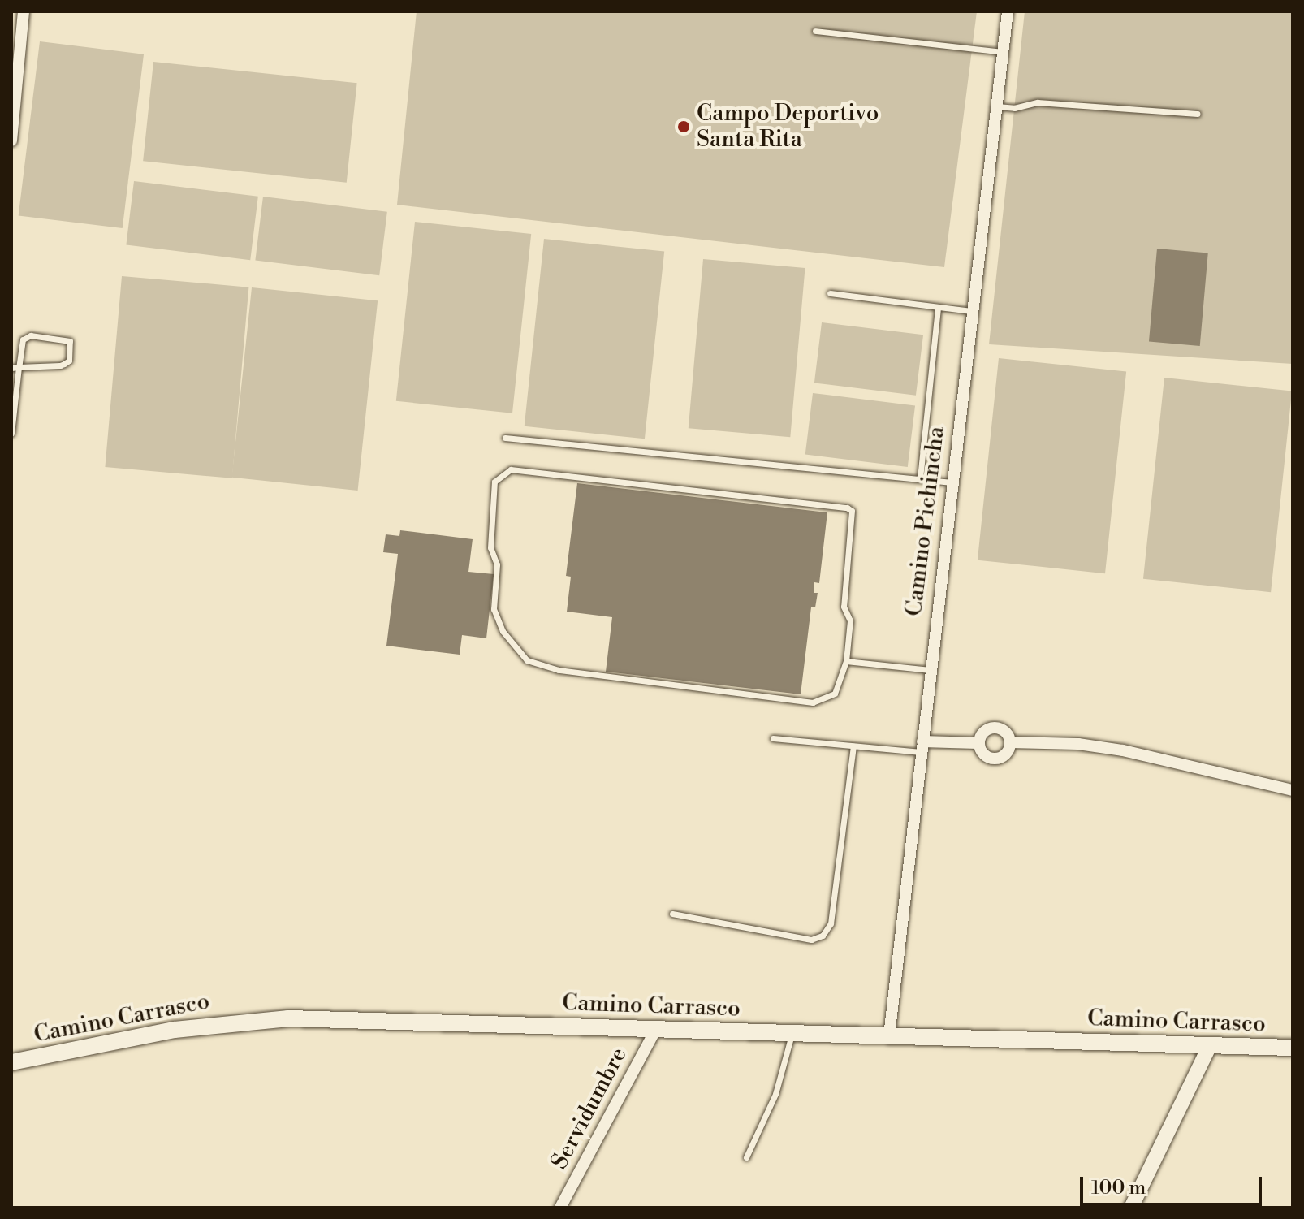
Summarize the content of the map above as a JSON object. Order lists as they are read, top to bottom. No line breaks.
{"streets":{"main road":["Camino Carrasco"],"street":["Camino Pichincha","Servidumbre"]},"crossings":[["Camino Pichincha","Camino Carrasco"],["Camino Carrasco","Servidumbre"]],"places":["Campo Deportivo Santa Rita"],"scale_bar":"100 m"}
